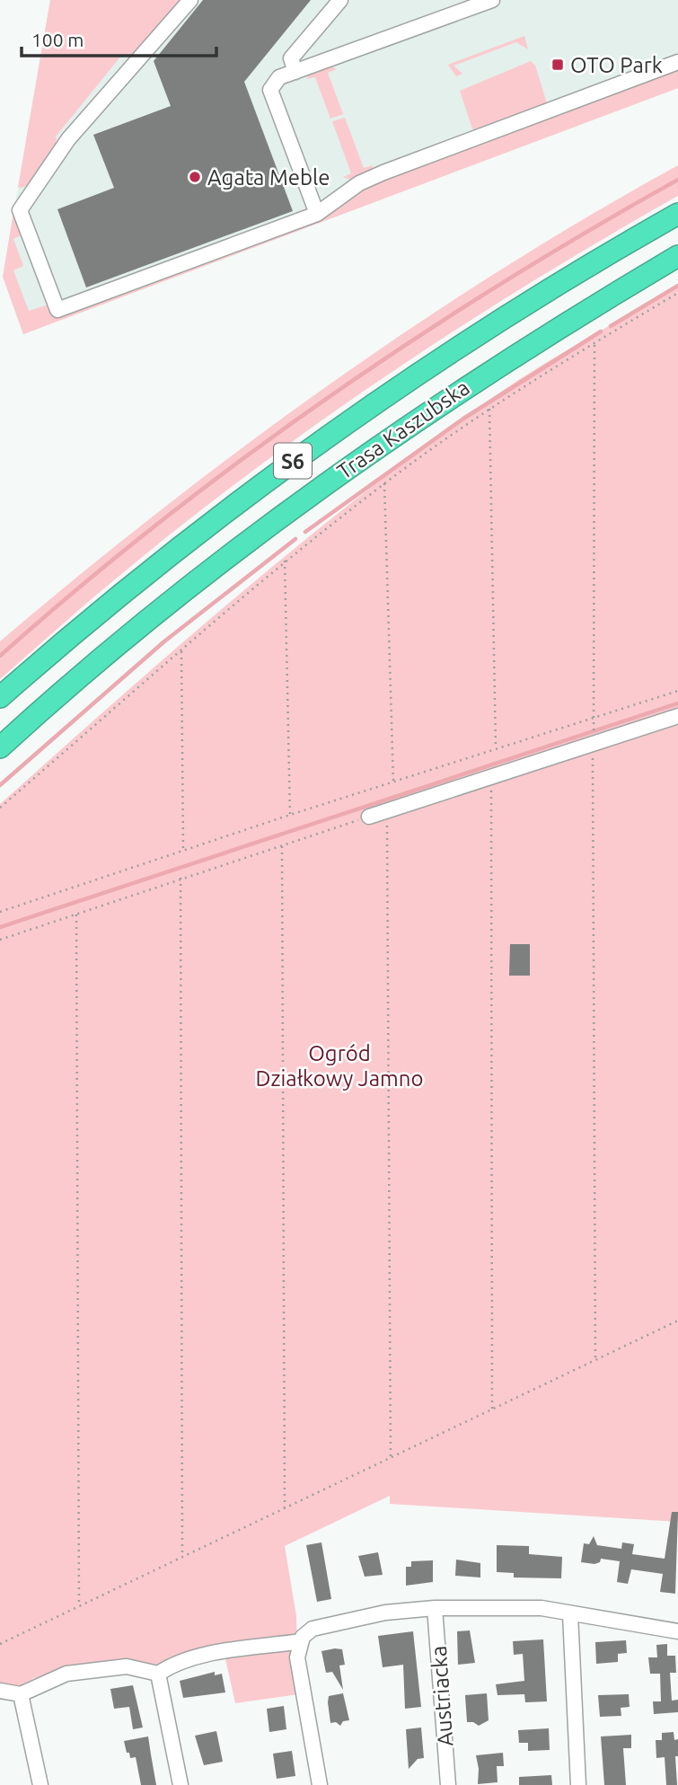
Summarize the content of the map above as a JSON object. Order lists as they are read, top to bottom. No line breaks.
{"streets":{"highway":["Trasa Kaszubska","S6"],"street":["Austriacka"]},"parks":["Ogród Działkowy Jamno"],"places":{"transit":["OTO Park"],"other":["Agata Meble"]},"scale_bar":"100 m"}
